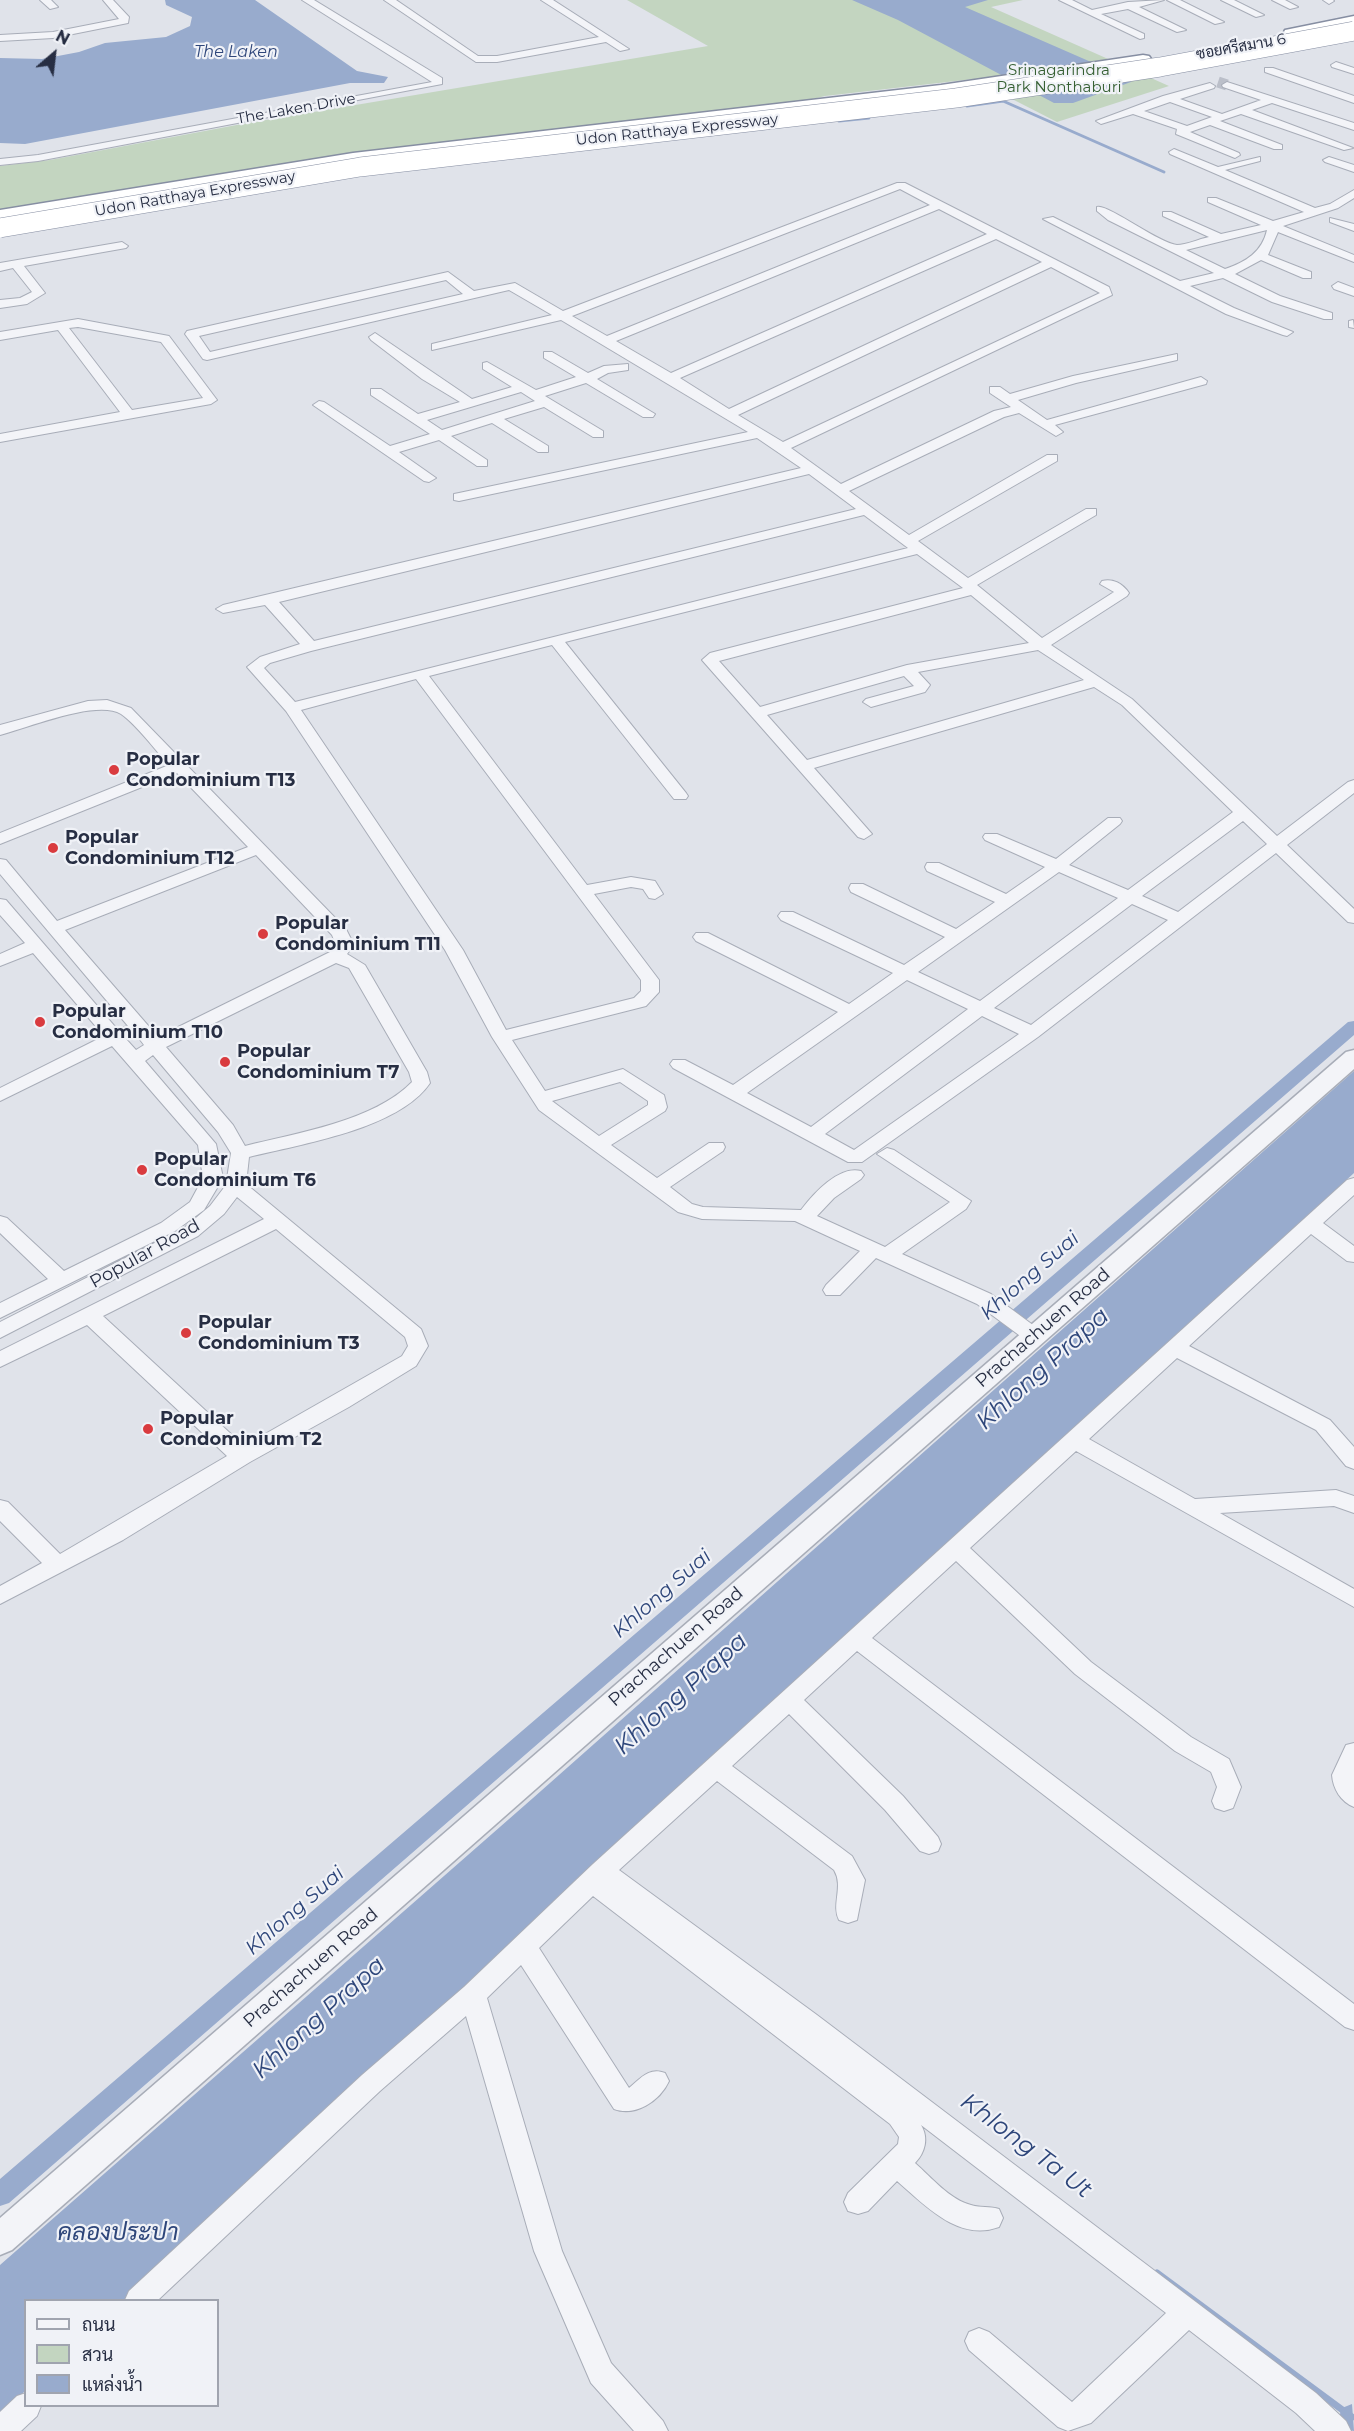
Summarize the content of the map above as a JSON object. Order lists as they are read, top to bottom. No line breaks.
{"streets":{"highway":["Udon Ratthaya Expressway"],"street":["ซอยศรีสมาน 6","The Laken Drive","Popular Road","Prachachuen Road"]},"crossings":[["ซอยศรีสมาน 6","Udon Ratthaya Expressway"]],"water":["The Laken","Khlong Suai","Khlong Prapa","Khlong Ta Ut","คลองประปา"],"parks":["Srinagarindra Park Nonthaburi"],"places":["Popular Condominium T13","Popular Condominium T12","Popular Condominium T11","Popular Condominium T10","Popular Condominium T7","Popular Condominium T6","Popular Condominium T3","Popular Condominium T2"],"legend":["ถนน","สวน","แหล่งน้ำ"],"north":"top right"}
